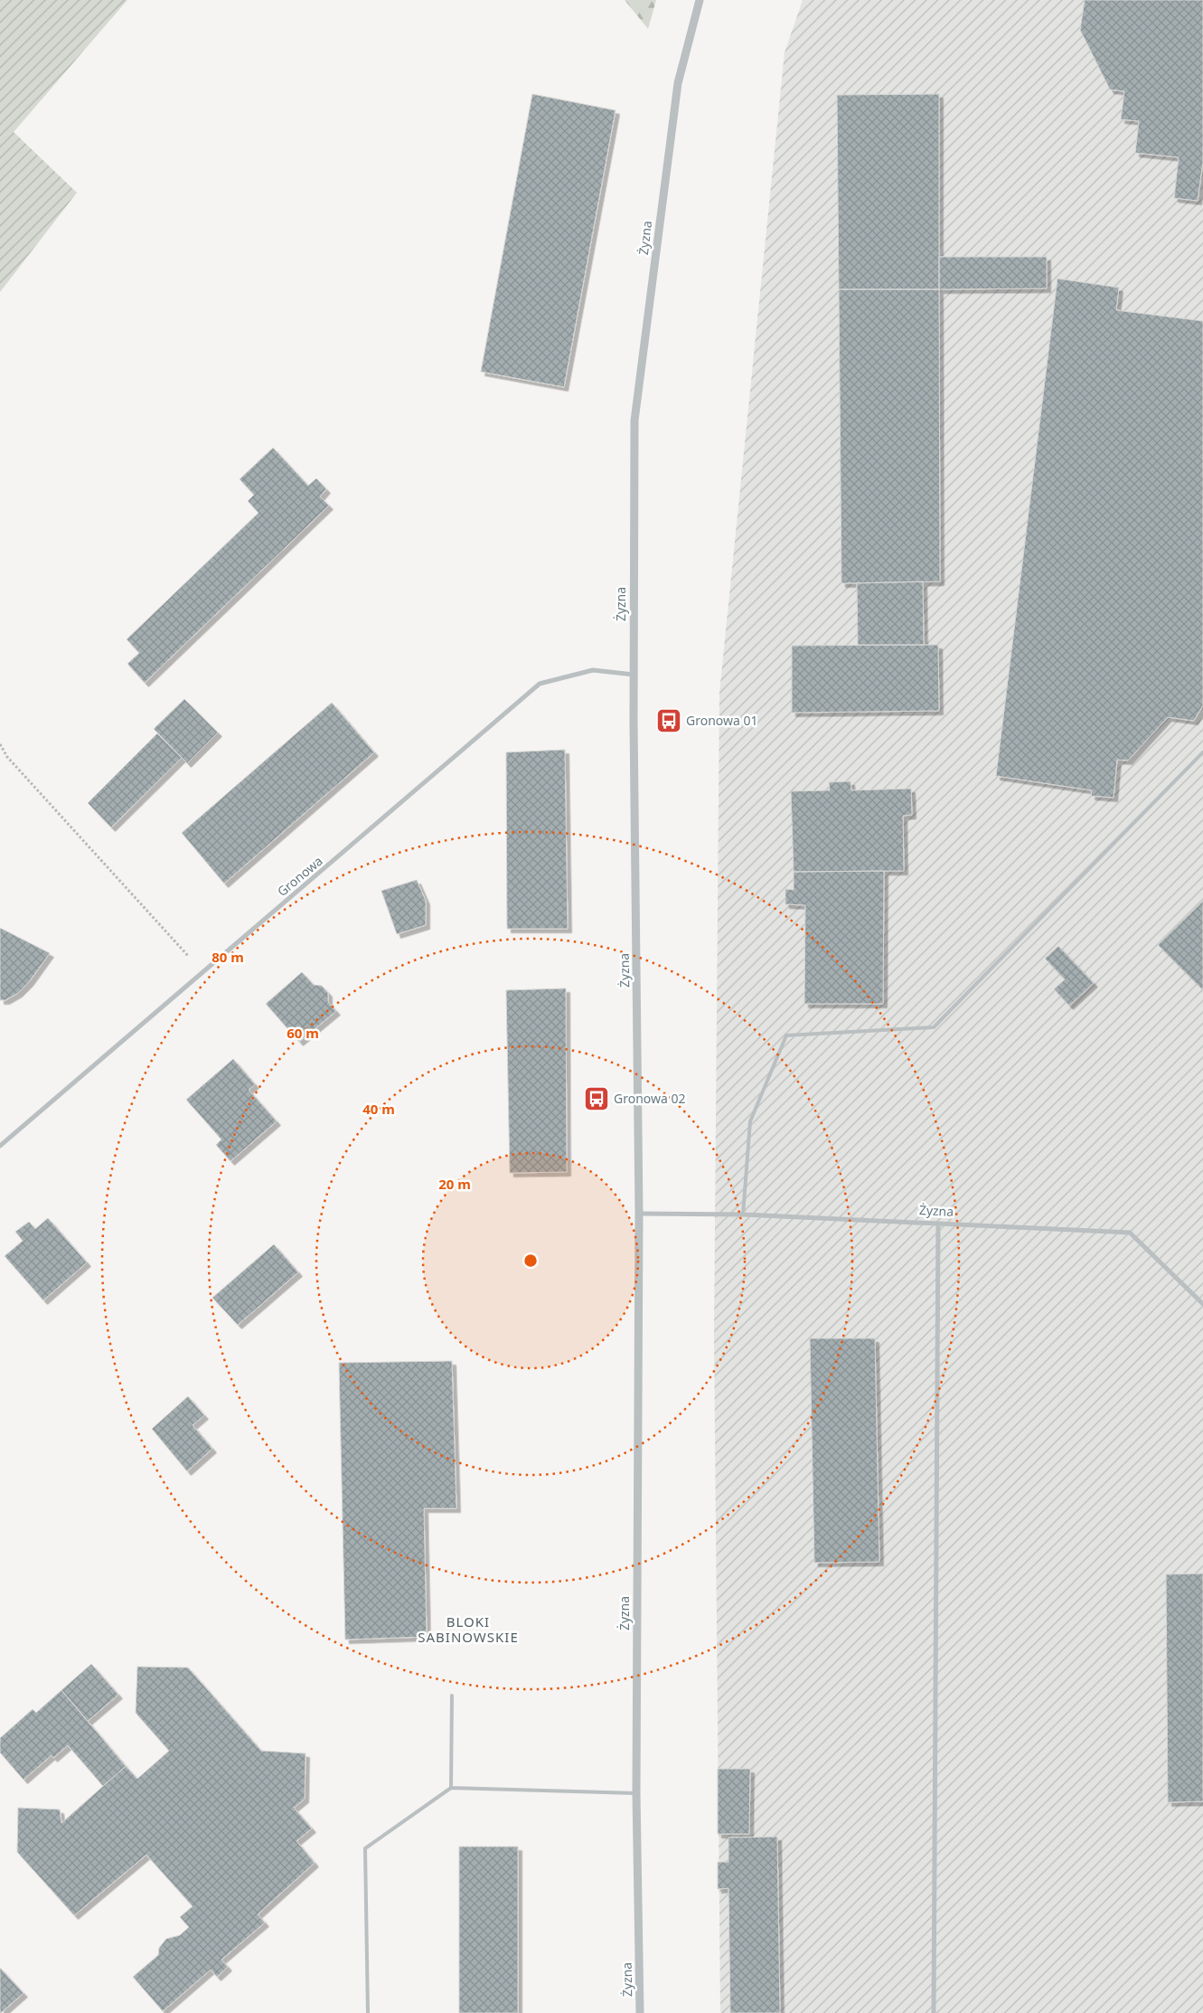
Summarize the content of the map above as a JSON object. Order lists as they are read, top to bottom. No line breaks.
{"streets":{"street":["Żyzna","Gronowa"]},"crossings":[["Żyzna","Gronowa"]],"districts":["BLOKI SABINOWSKIE"],"places":{"bus stop":["Gronowa 01","Gronowa 02"]},"rings":["80 m","60 m","40 m","20 m"]}
